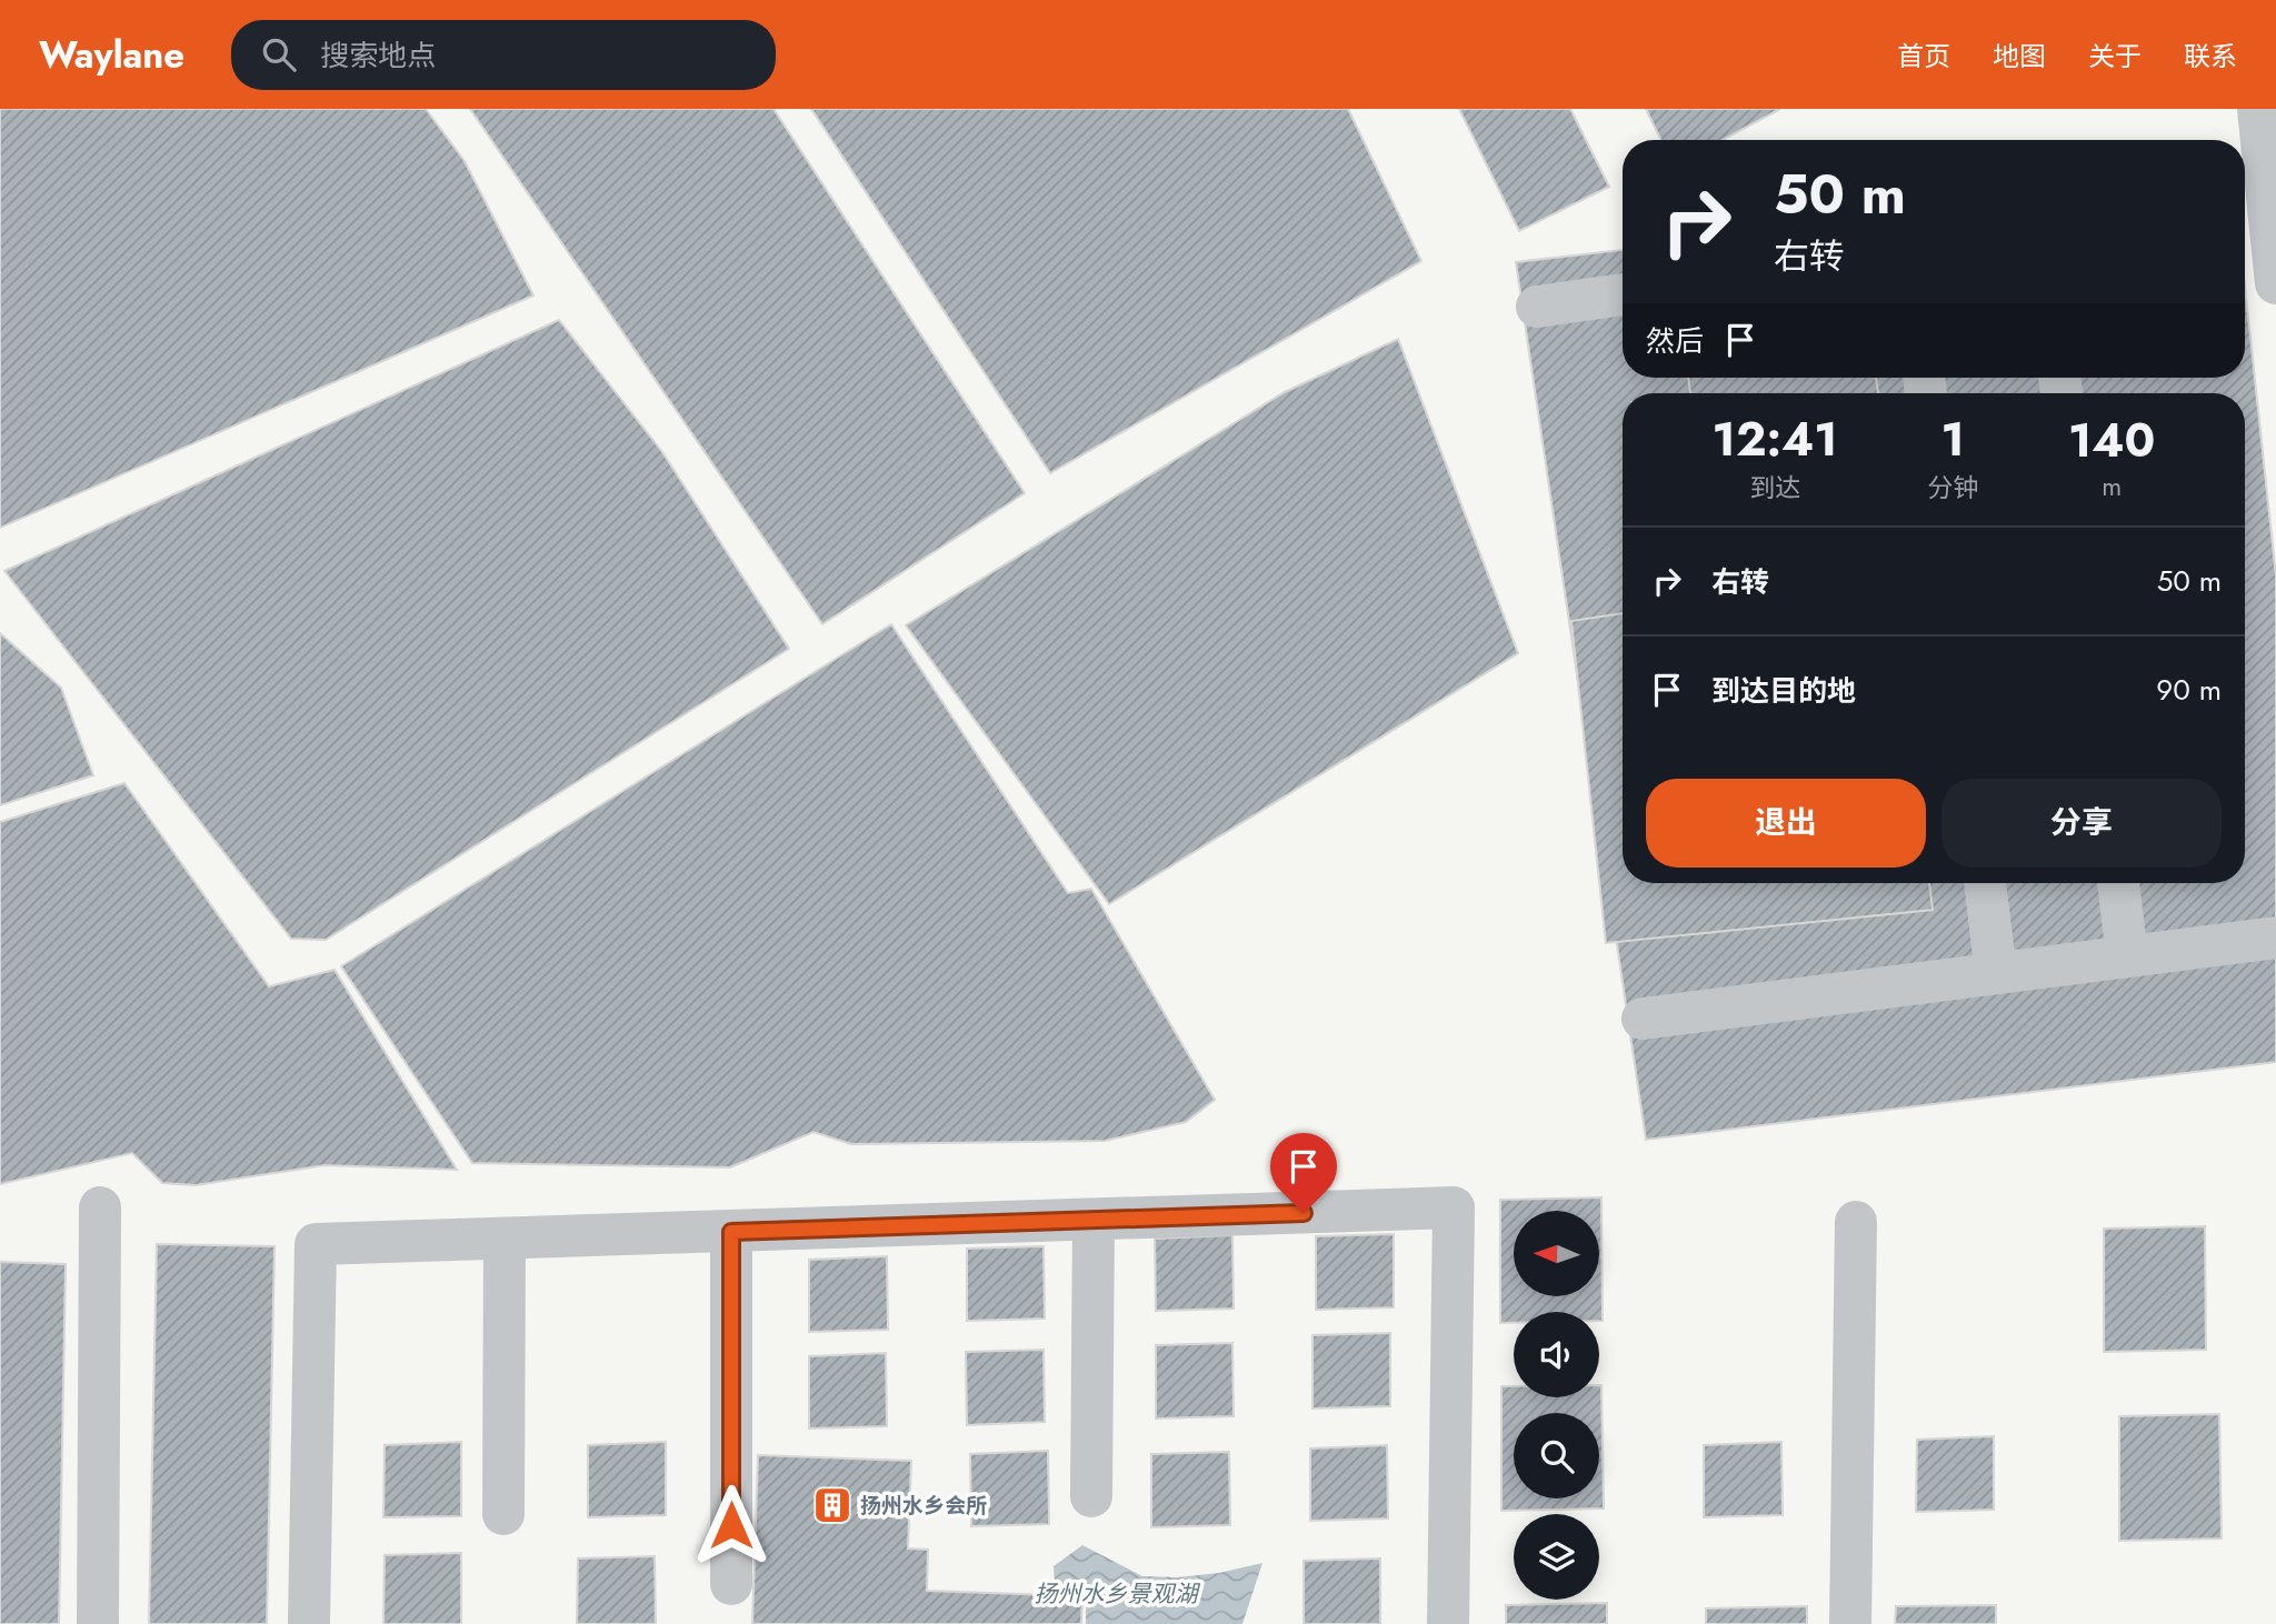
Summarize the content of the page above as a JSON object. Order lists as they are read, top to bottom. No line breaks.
{"water":["扬州水乡景观湖"],"places":{"building":["扬州水乡会所"]},"north":"left","page":{"header":"Waylane","search":"搜索地点","nav":["首页","地图","关于","联系"],"turn":["50 m","右转"],"then":"然后","eta":["12:41","到达","1","分钟","140","m"],"list":[{"name":"右转","value":"50 m"},{"name":"到达目的地","value":"90 m"}],"buttons":["退出","分享"]}}
